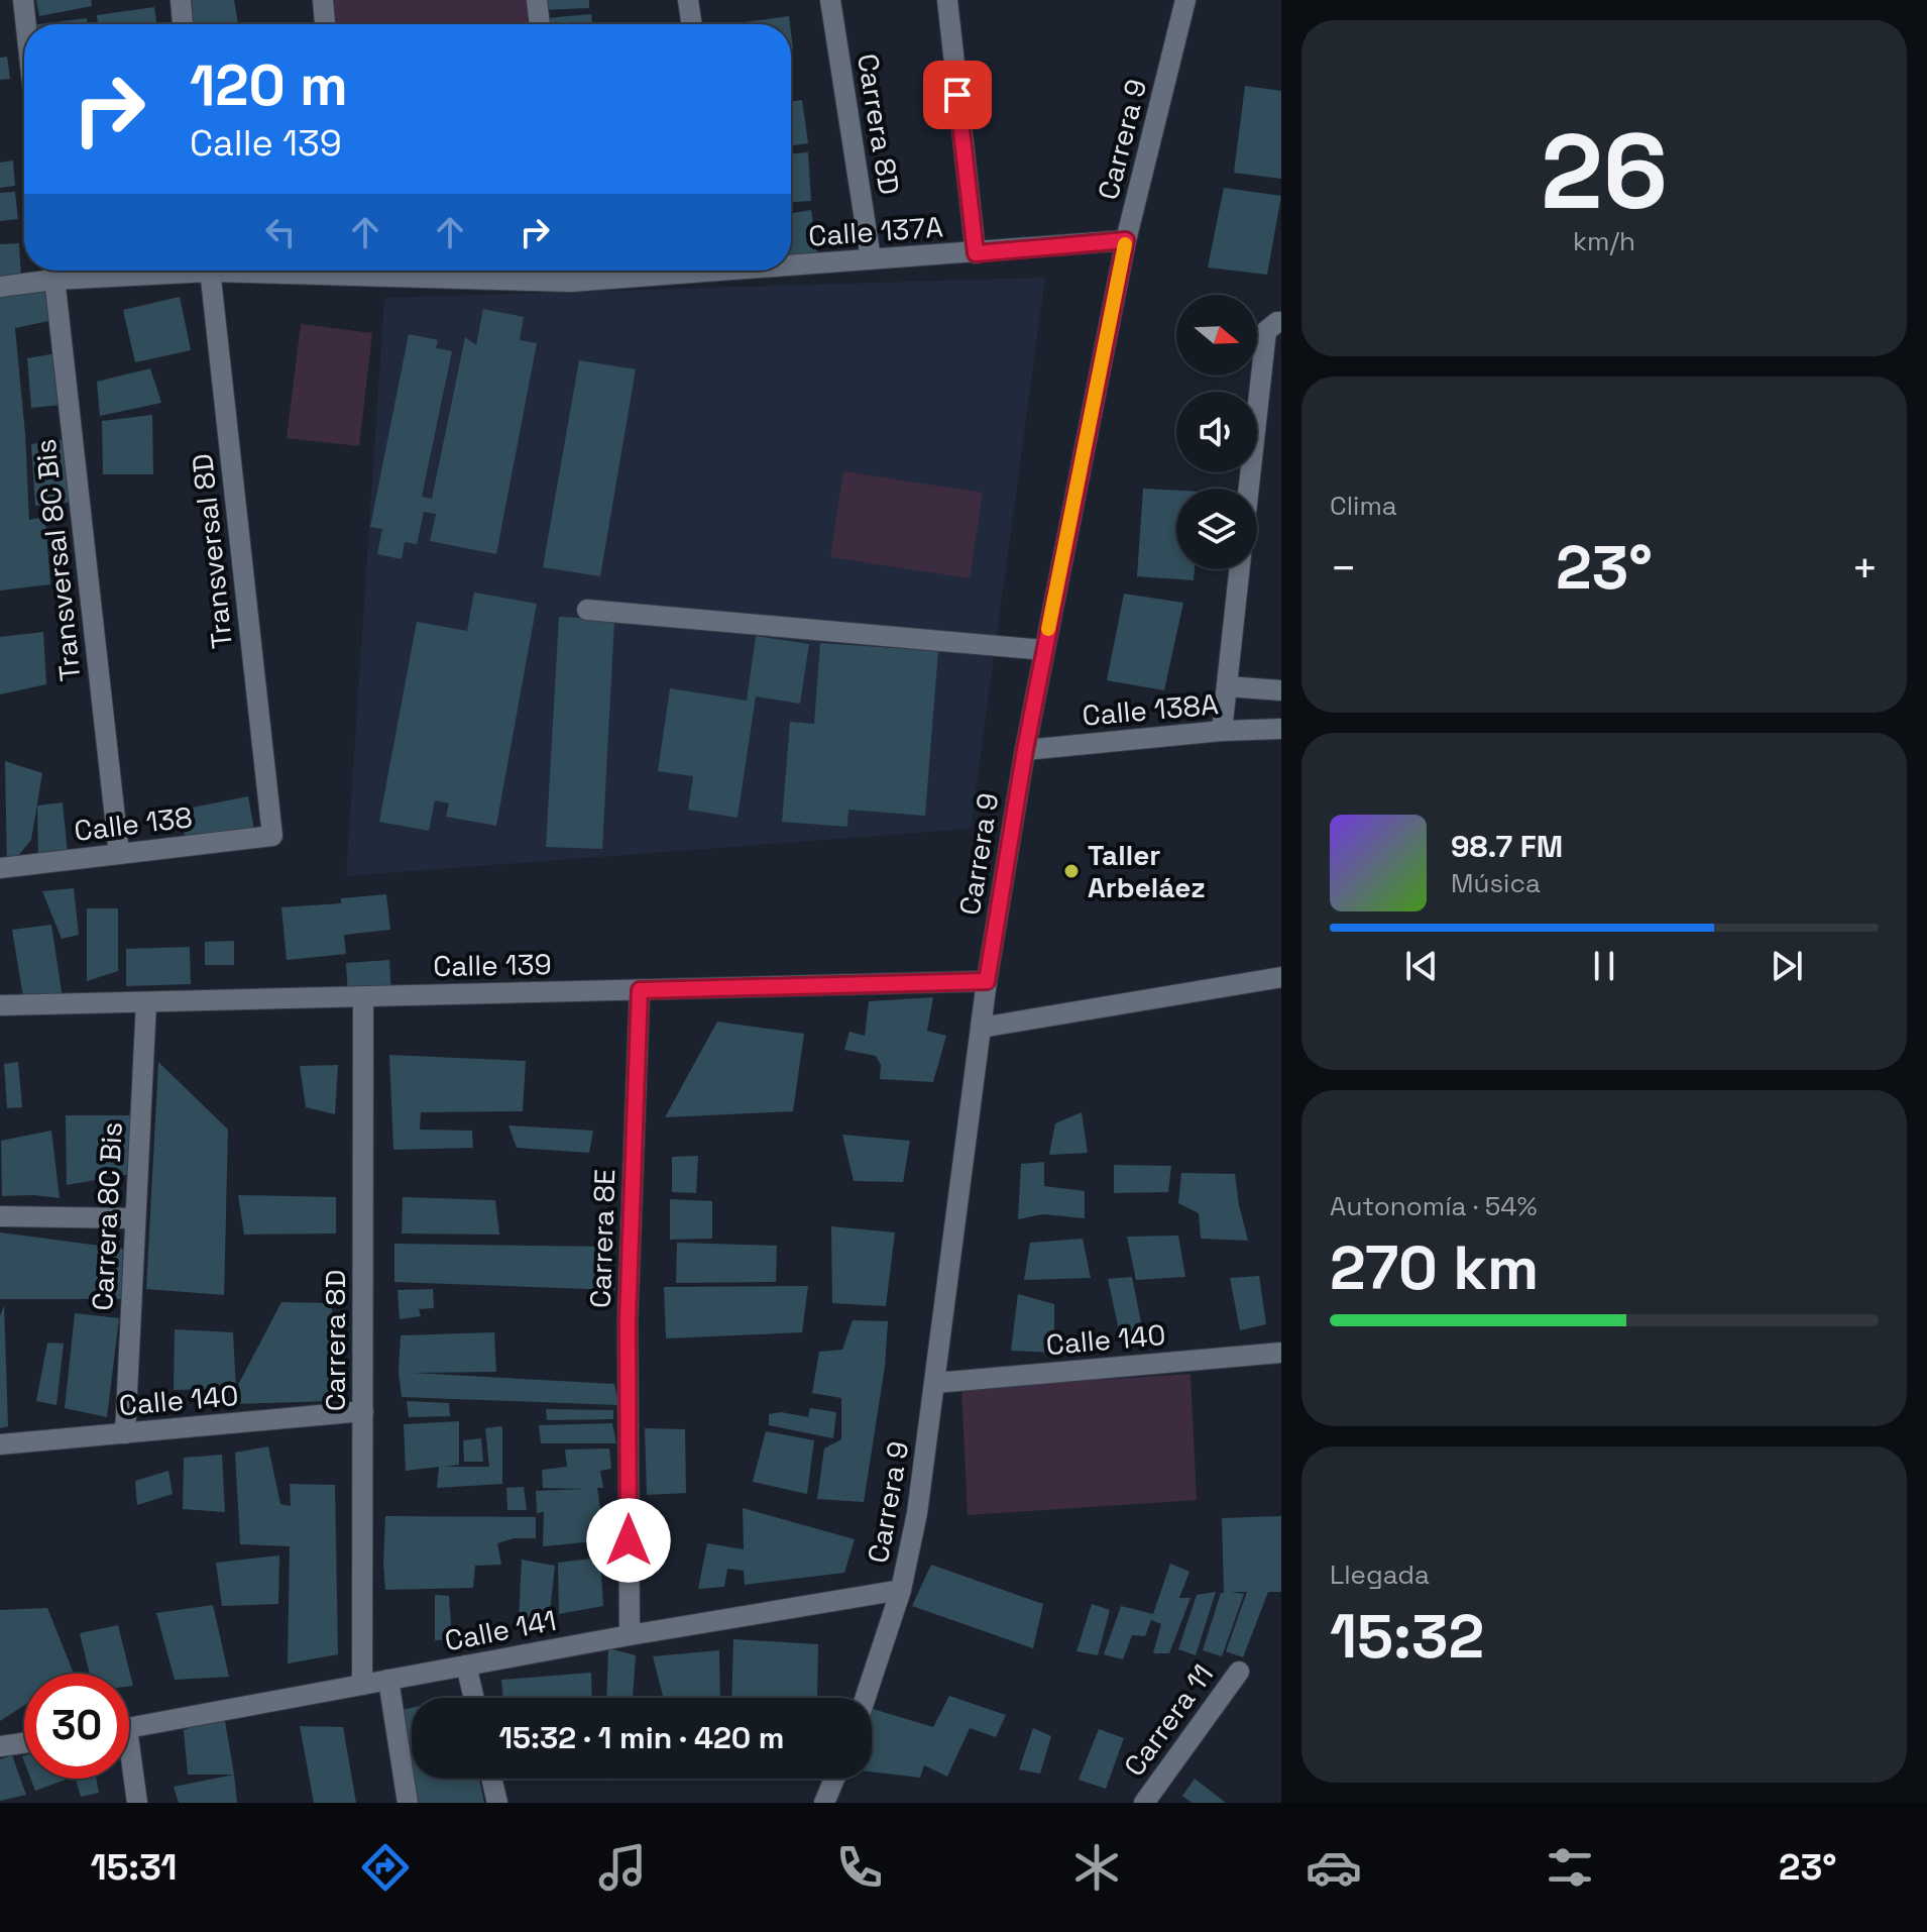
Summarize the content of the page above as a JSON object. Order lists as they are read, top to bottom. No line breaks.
{"streets":{"street":["Carrera 8D","Carrera 9","Calle 137A","Transversal 8D","Transversal 8C Bis","Calle 138A","Calle 138","Calle 139","Carrera 8C Bis","Carrera 8E","Calle 140","Calle 141","Carrera 11"]},"crossings":[["Carrera 8D","Calle 137A"],["Carrera 8D","Calle 139"],["Carrera 8D","Calle 140"],["Carrera 8D","Calle 141"],["Carrera 9","Calle 137A"],["Carrera 9","Calle 138A"],["Carrera 9","Calle 139"],["Carrera 9","Calle 140"],["Carrera 9","Calle 141"],["Transversal 8D","Calle 138"],["Transversal 8C Bis","Calle 138"],["Calle 139","Carrera 8C Bis"],["Calle 139","Carrera 8E"],["Carrera 8C Bis","Calle 140"],["Carrera 8E","Calle 141"]],"places":["Taller Arbeláez"],"north":"right","page":{"tile":[["26","km/h"],"Clima",["Autonomía · 54%","270 km"],["Llegada","15:32"]],"turn":["120 m","Calle 139"],"heat":["−","23°","+"],"song":["98.7 FM","Música"],"limit":"30","trip":"15:32 · 1 min · 420 m","tabs":["15:31","23°"]}}
